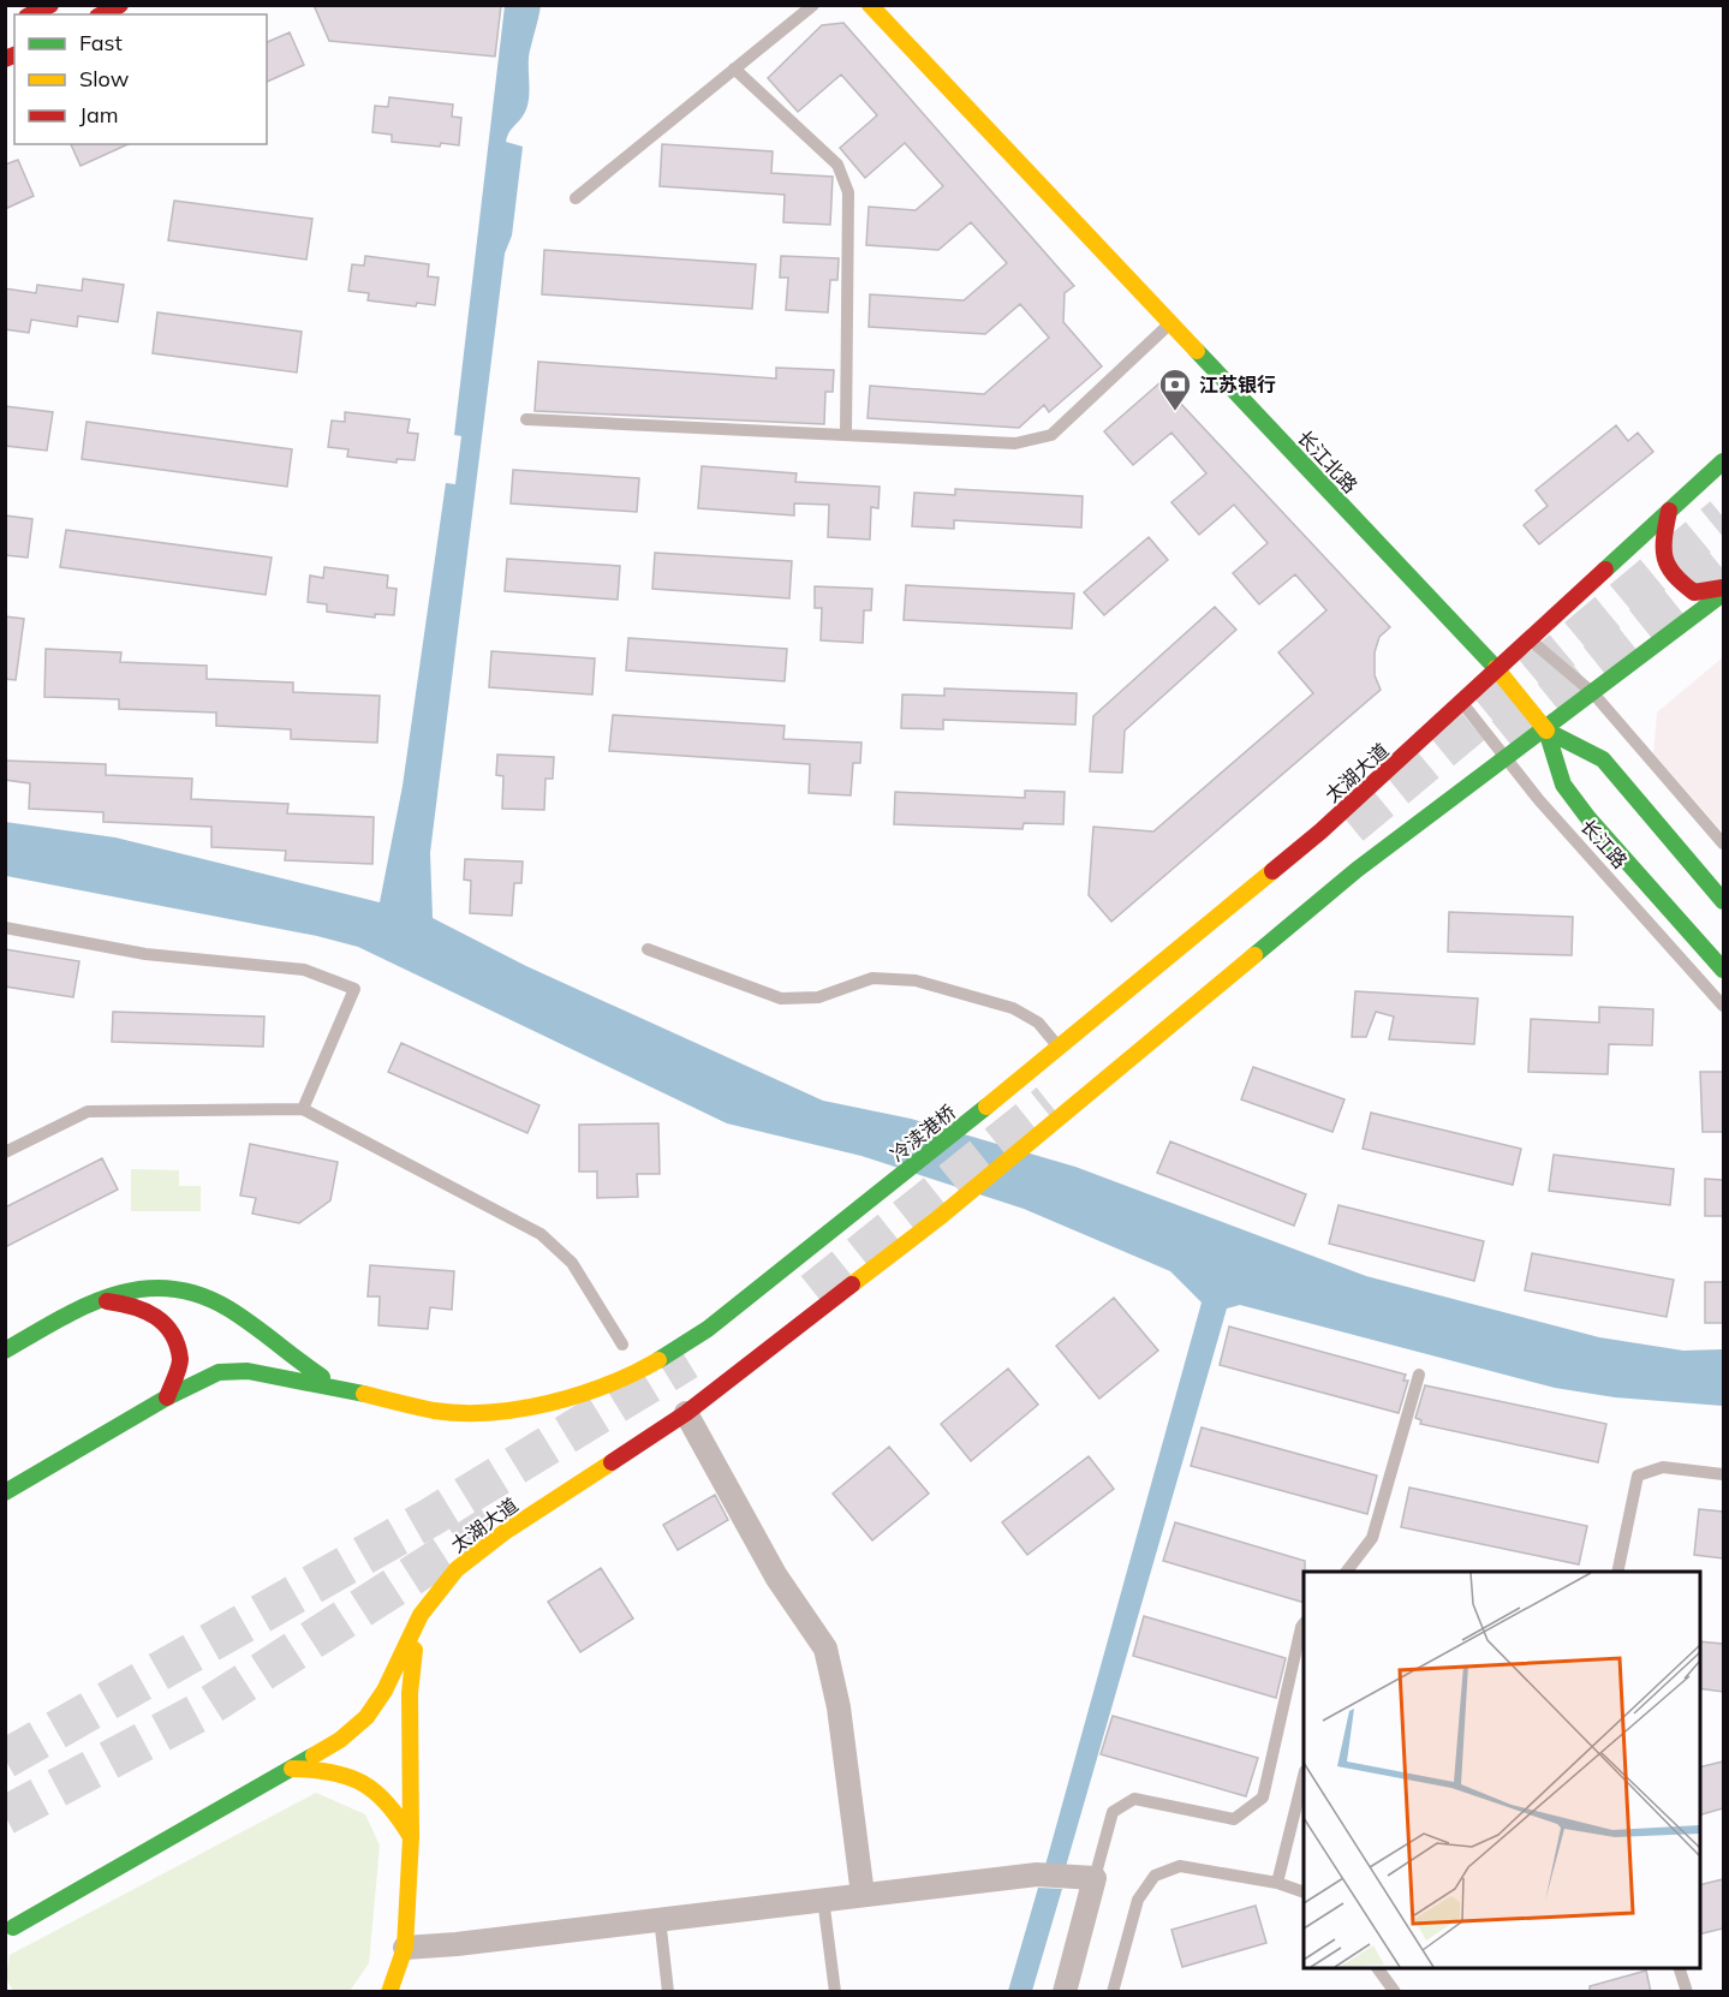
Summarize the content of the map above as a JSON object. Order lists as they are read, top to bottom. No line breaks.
{"streets":{"main road":["长江北路","太湖大道","冷渎港桥"],"lane":["长江路"]},"crossings":[["长江北路","太湖大道"],["太湖大道","长江路"],["太湖大道","冷渎港桥"]],"places":{"bank":["江苏银行"]},"legend":["Fast","Slow","Jam"]}
